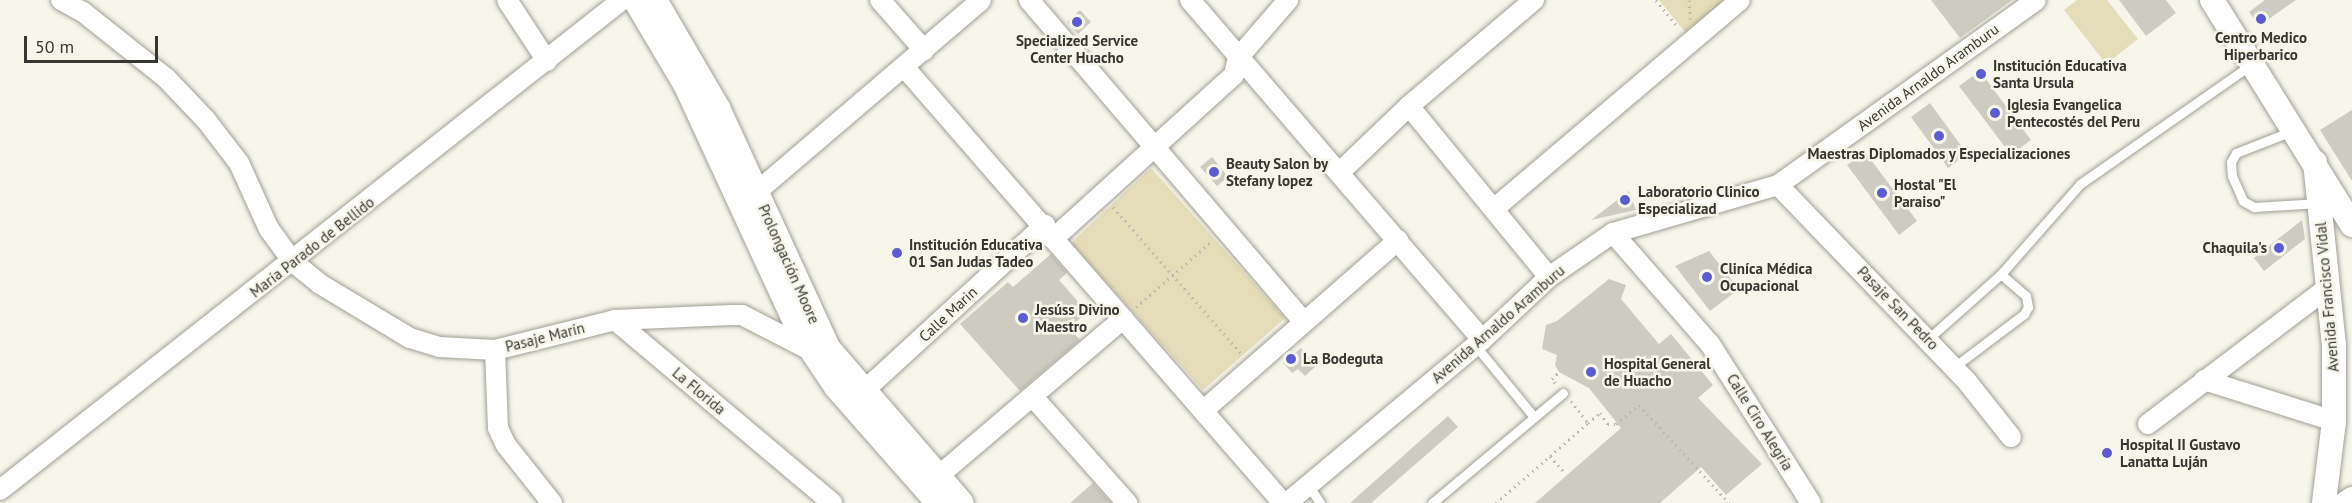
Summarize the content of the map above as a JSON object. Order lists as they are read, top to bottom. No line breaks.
{"streets":{"street":["Avenida Arnaldo Aramburu","María Parado de Bellido","Prolongación Moore","Avenida Francisco Vidal","Pasaje San Pedro","Calle Marin","Pasaje Marín","La Florida","Calle Ciro Alegría"]},"crossings":[["Avenida Arnaldo Aramburu","Pasaje San Pedro"],["Avenida Arnaldo Aramburu","Calle Ciro Alegría"],["María Parado de Bellido","Pasaje Marín"],["Prolongación Moore","Calle Marin"],["Prolongación Moore","Pasaje Marín"],["Pasaje Marín","La Florida"]],"places":["Centro Medico Hiperbarico","Specialized Service Center Huacho","Institución Educativa Santa Ursula","Iglesia Evangelica Pentecostés del Peru","Maestras Diplomados y Especializaciones","Beauty Salon by Stefany lopez","Hostal \"El Paraiso\"","Laboratorio Clinico Especializad","Chaquila's","Institución Educativa 01 San Judas Tadeo","Cliníca Médica Ocupacional","Jesúss Divino Maestro","La Bodeguta","Hospital General de Huacho","Hospital II Gustavo Lanatta Luján"],"scale_bar":"50 m"}
